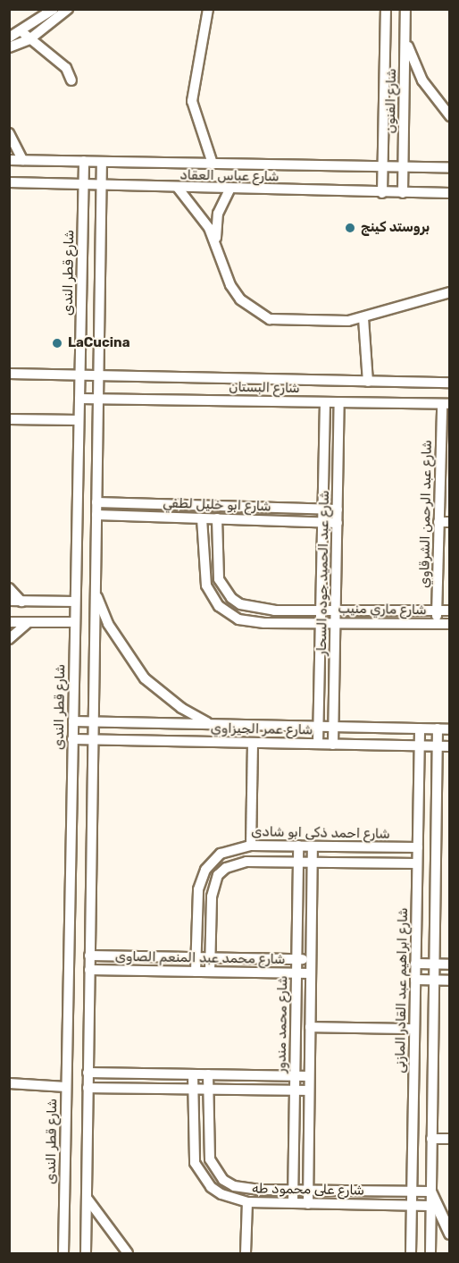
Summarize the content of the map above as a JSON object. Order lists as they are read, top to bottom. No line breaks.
{"streets":{"street":["شارع الفنون","شارع عباس العقاد","شارع قطر الندى","شارع البستان","شارع ابو خليل لطفي","شارع عبد الرحمن الشرقاوي","شارع عبد الحميد جوده السحار","شارع ماري منيب","شارع عمر الجيزاوي","شارع احمد ذكى ابو شادى","شارع محمد عبد المنعم الصاوى","شارع ابراهيم عبد القادر المازنى","شارع محمد مندور","شارع على محمود طه"]},"crossings":[["شارع الفنون","شارع عباس العقاد"],["شارع عباس العقاد","شارع قطر الندى"],["شارع قطر الندى","شارع البستان"],["شارع قطر الندى","شارع عمر الجيزاوي"],["شارع البستان","شارع عبد الرحمن الشرقاوي"],["شارع البستان","شارع عبد الحميد جوده السحار"],["شارع ابو خليل لطفي","شارع عبد الحميد جوده السحار"],["شارع ابو خليل لطفي","شارع ماري منيب"],["شارع عبد الرحمن الشرقاوي","شارع ماري منيب"],["شارع عبد الحميد جوده السحار","شارع ماري منيب"],["شارع عبد الحميد جوده السحار","شارع عمر الجيزاوي"],["شارع عمر الجيزاوي","شارع ابراهيم عبد القادر المازنى"],["شارع احمد ذكى ابو شادى","شارع محمد عبد المنعم الصاوى"],["شارع احمد ذكى ابو شادى","شارع ابراهيم عبد القادر المازنى"],["شارع احمد ذكى ابو شادى","شارع محمد مندور"],["شارع محمد عبد المنعم الصاوى","شارع محمد مندور"],["شارع ابراهيم عبد القادر المازنى","شارع على محمود طه"],["شارع محمد مندور","شارع على محمود طه"]],"places":["بروستد كينج","LaCucina"]}
